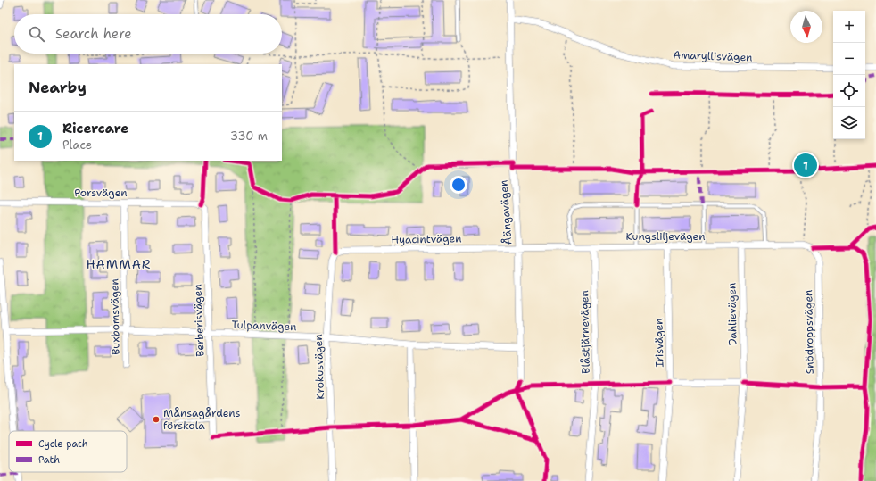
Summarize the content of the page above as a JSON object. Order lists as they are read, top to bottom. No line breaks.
{"streets":{"street":["Amaryllisvägen","Porsvägen","Åängavägen","Kungsliljevägen","Hyacintvägen","Dahlievägen","Buxbomsvägen","Berberisvägen","Tulpanvägen","Blåstjärnevägen","Snödroppsvägen","Irisvägen","Krokusvägen"]},"crossings":[["Amaryllisvägen","Åängavägen"],["Porsvägen","Buxbomsvägen"],["Porsvägen","Berberisvägen"],["Åängavägen","Kungsliljevägen"],["Åängavägen","Hyacintvägen"],["Åängavägen","Tulpanvägen"],["Kungsliljevägen","Hyacintvägen"],["Kungsliljevägen","Dahlievägen"],["Kungsliljevägen","Blåstjärnevägen"],["Kungsliljevägen","Snödroppsvägen"],["Kungsliljevägen","Irisvägen"],["Hyacintvägen","Krokusvägen"],["Buxbomsvägen","Tulpanvägen"],["Berberisvägen","Tulpanvägen"],["Tulpanvägen","Krokusvägen"]],"districts":["HAMMAR"],"places":["Månsagårdens förskola"],"legend":["Cycle path","Path"],"north":"bottom","page":{"map_buttons":["+","−"],"search":"Search here","heading":"Nearby","list":[{"mark":"1","name":"Ricercare","note":"Place","value":"330 m"}],"pins":"1"}}
